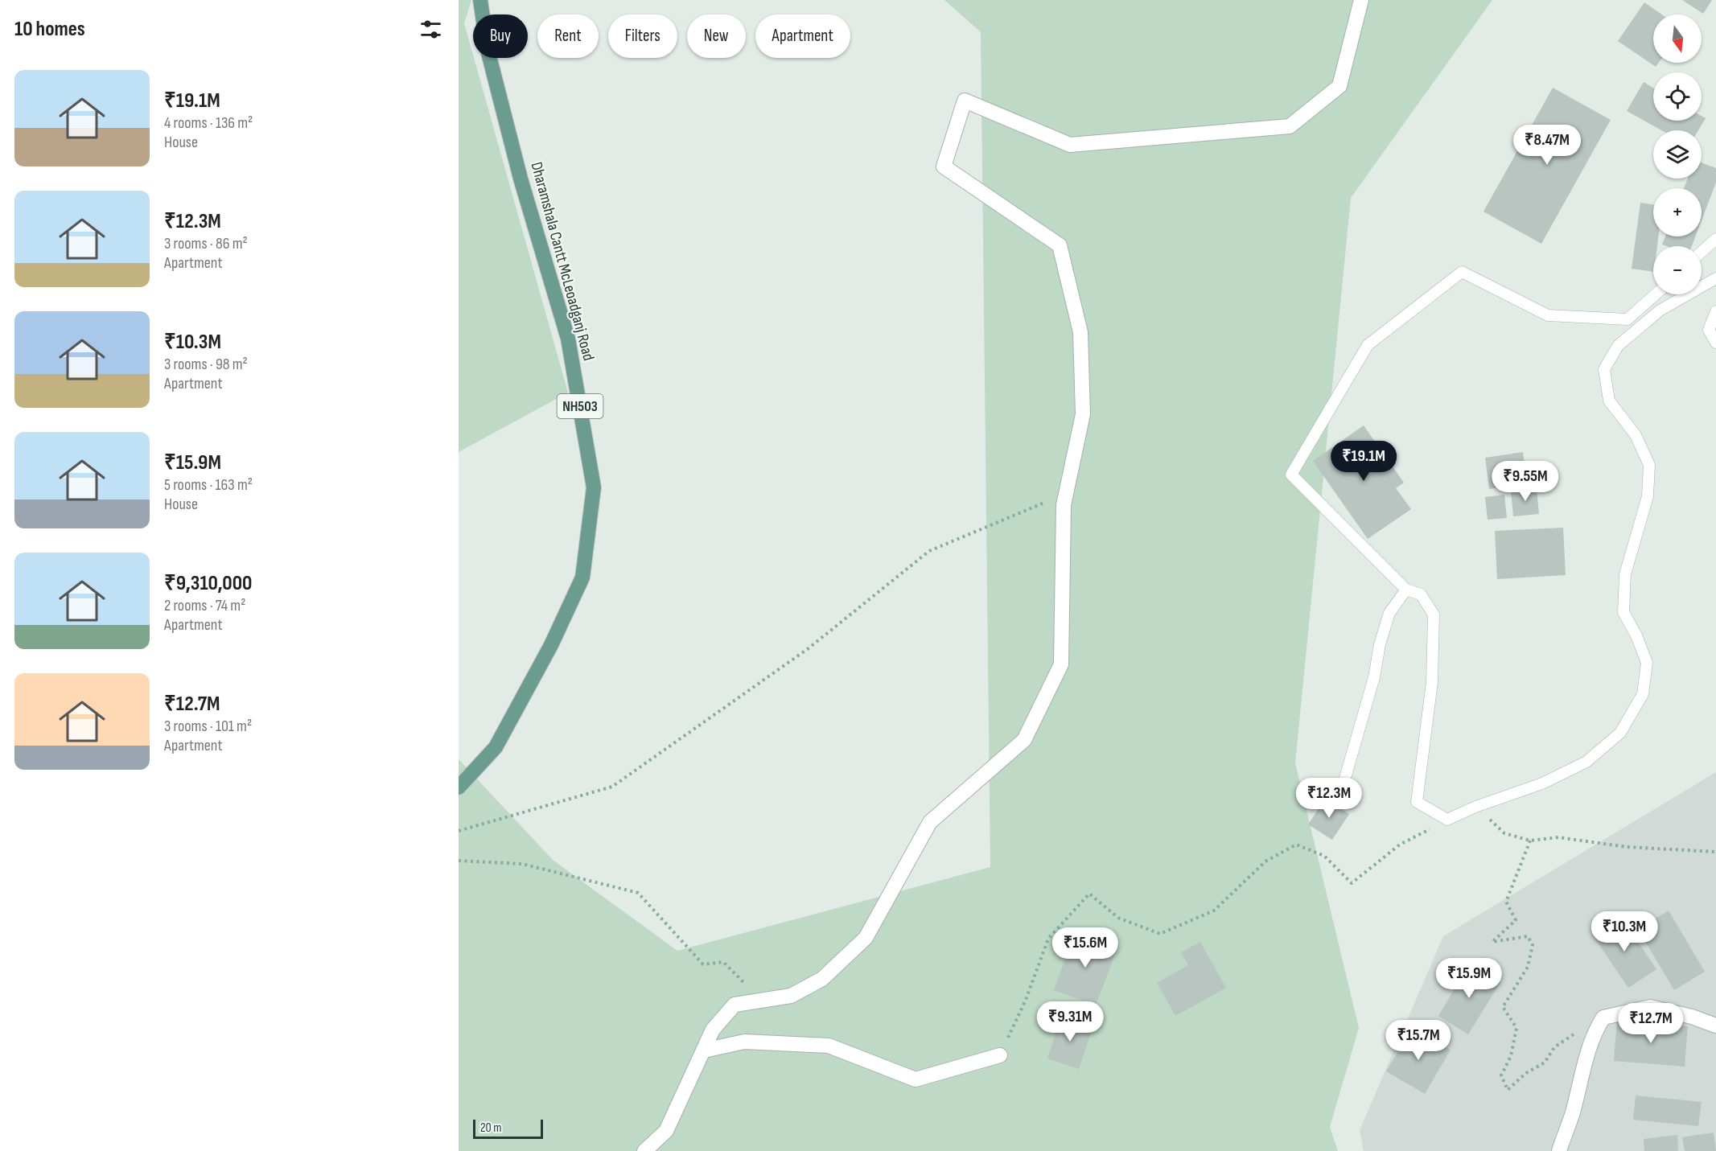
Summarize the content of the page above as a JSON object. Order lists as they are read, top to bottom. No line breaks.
{"streets":{"main road":["Dharamshala Cantt McLeoadganj Road","NH503"]},"scale_bar":"20 m","north":"bottom","page":{"heading":"10 homes","map_buttons":["+","−"],"chip":["Buy","Rent","Filters","New","Apartment"],"list":[{"name":"₹19.1M","note":"4 rooms · 136 m² · House"},{"name":"₹12.3M","note":"3 rooms · 86 m² · Apartment"},{"name":"₹10.3M","note":"3 rooms · 98 m² · Apartment"},{"name":"₹15.9M","note":"5 rooms · 163 m² · House"},{"name":"₹9,310,000","note":"2 rooms · 74 m² · Apartment"},{"name":"₹12.7M","note":"3 rooms · 101 m² · Apartment"}],"price":["₹8.47M","₹19.1M","₹9.55M","₹12.3M","₹10.3M","₹15.6M","₹15.9M","₹9.31M","₹12.7M","₹15.7M"],"scale":"20 m"}}
